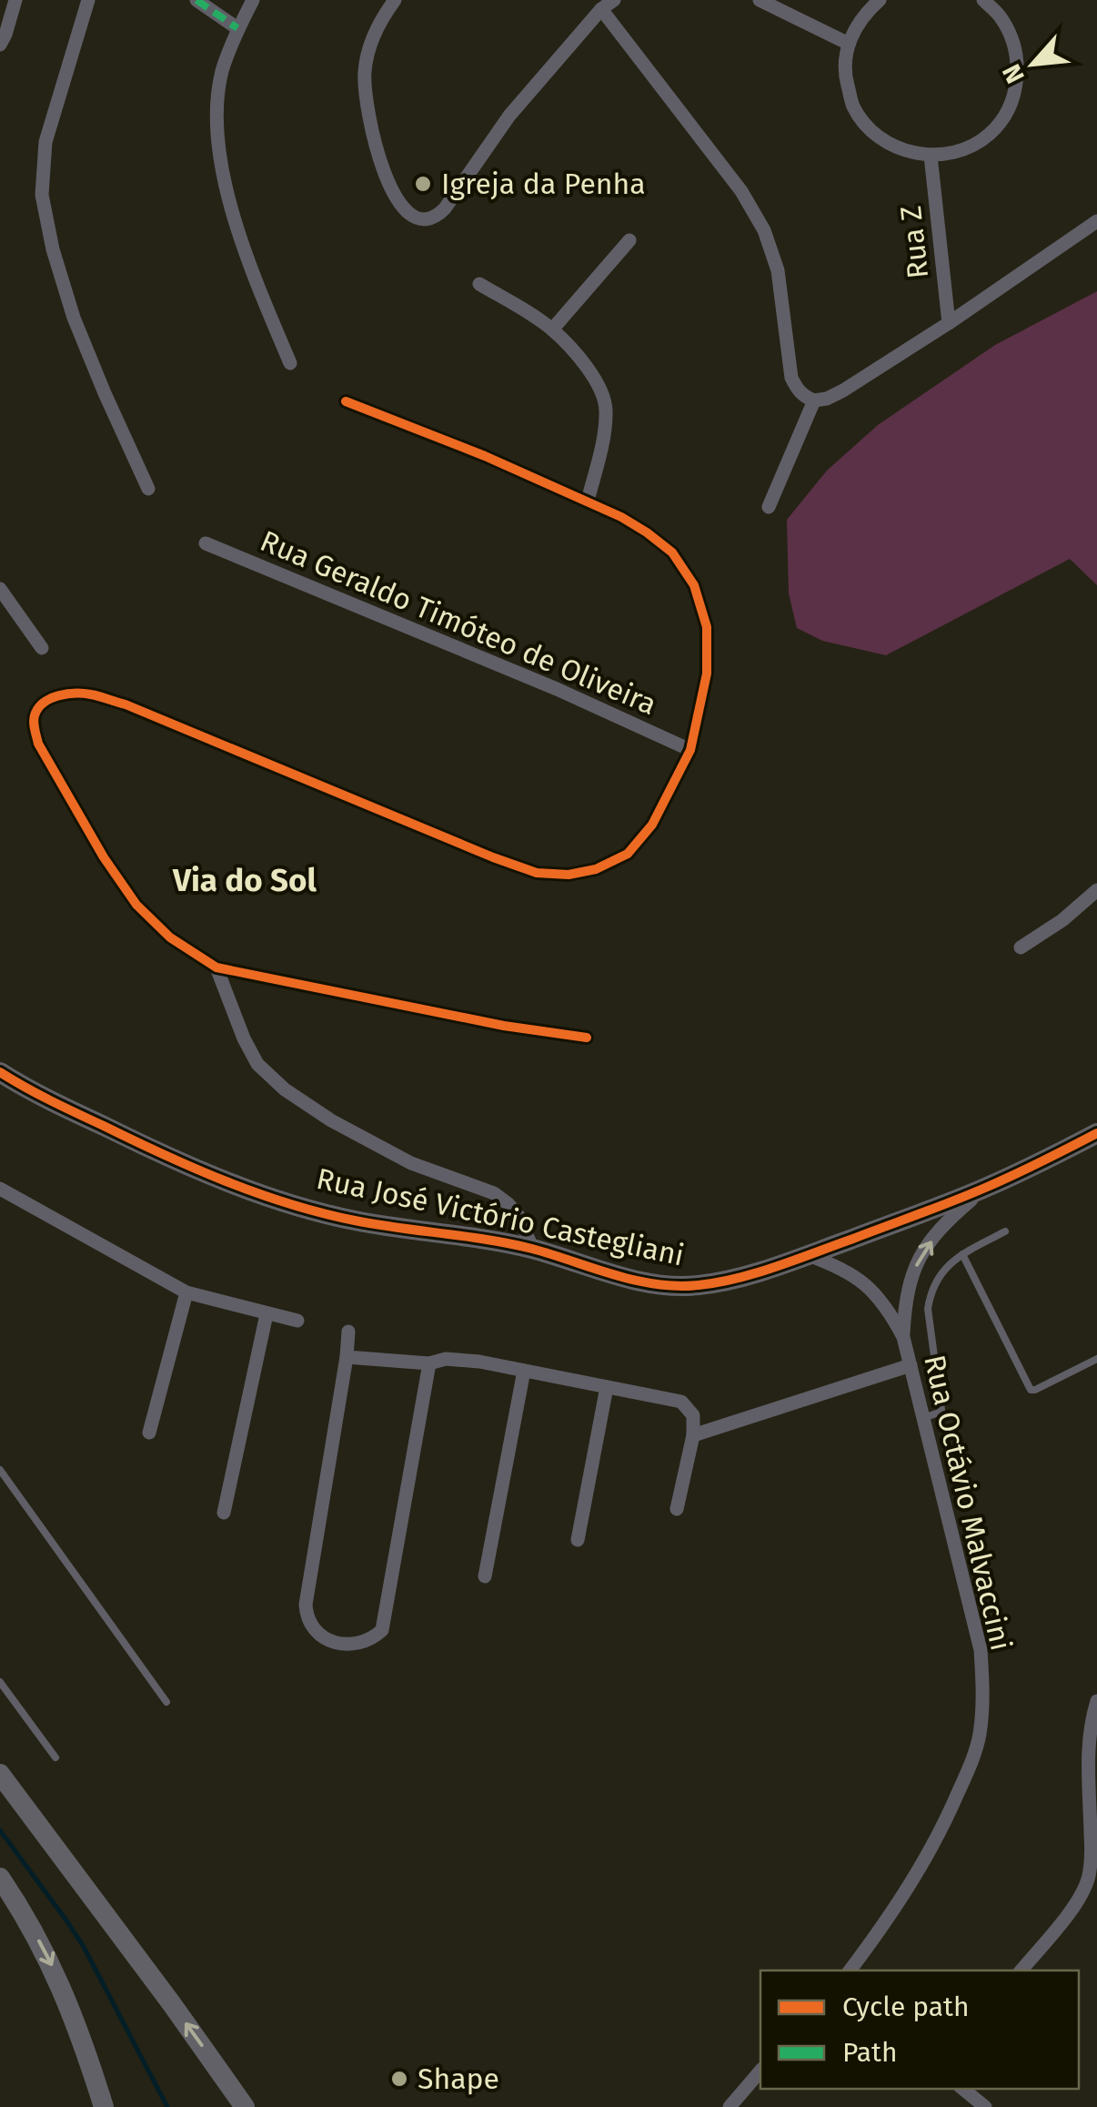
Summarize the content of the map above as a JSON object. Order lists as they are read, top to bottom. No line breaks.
{"streets":{"street":["Rua Z","Rua Geraldo Timóteo de Oliveira","Rua José Victório Castegliani","Rua Octávio Malvaccini"]},"crossings":[["Rua José Victório Castegliani","Rua Octávio Malvaccini"]],"districts":["Via do Sol"],"places":["Igreja da Penha","Shape"],"legend":["Cycle path","Path"],"north":"bottom left"}
